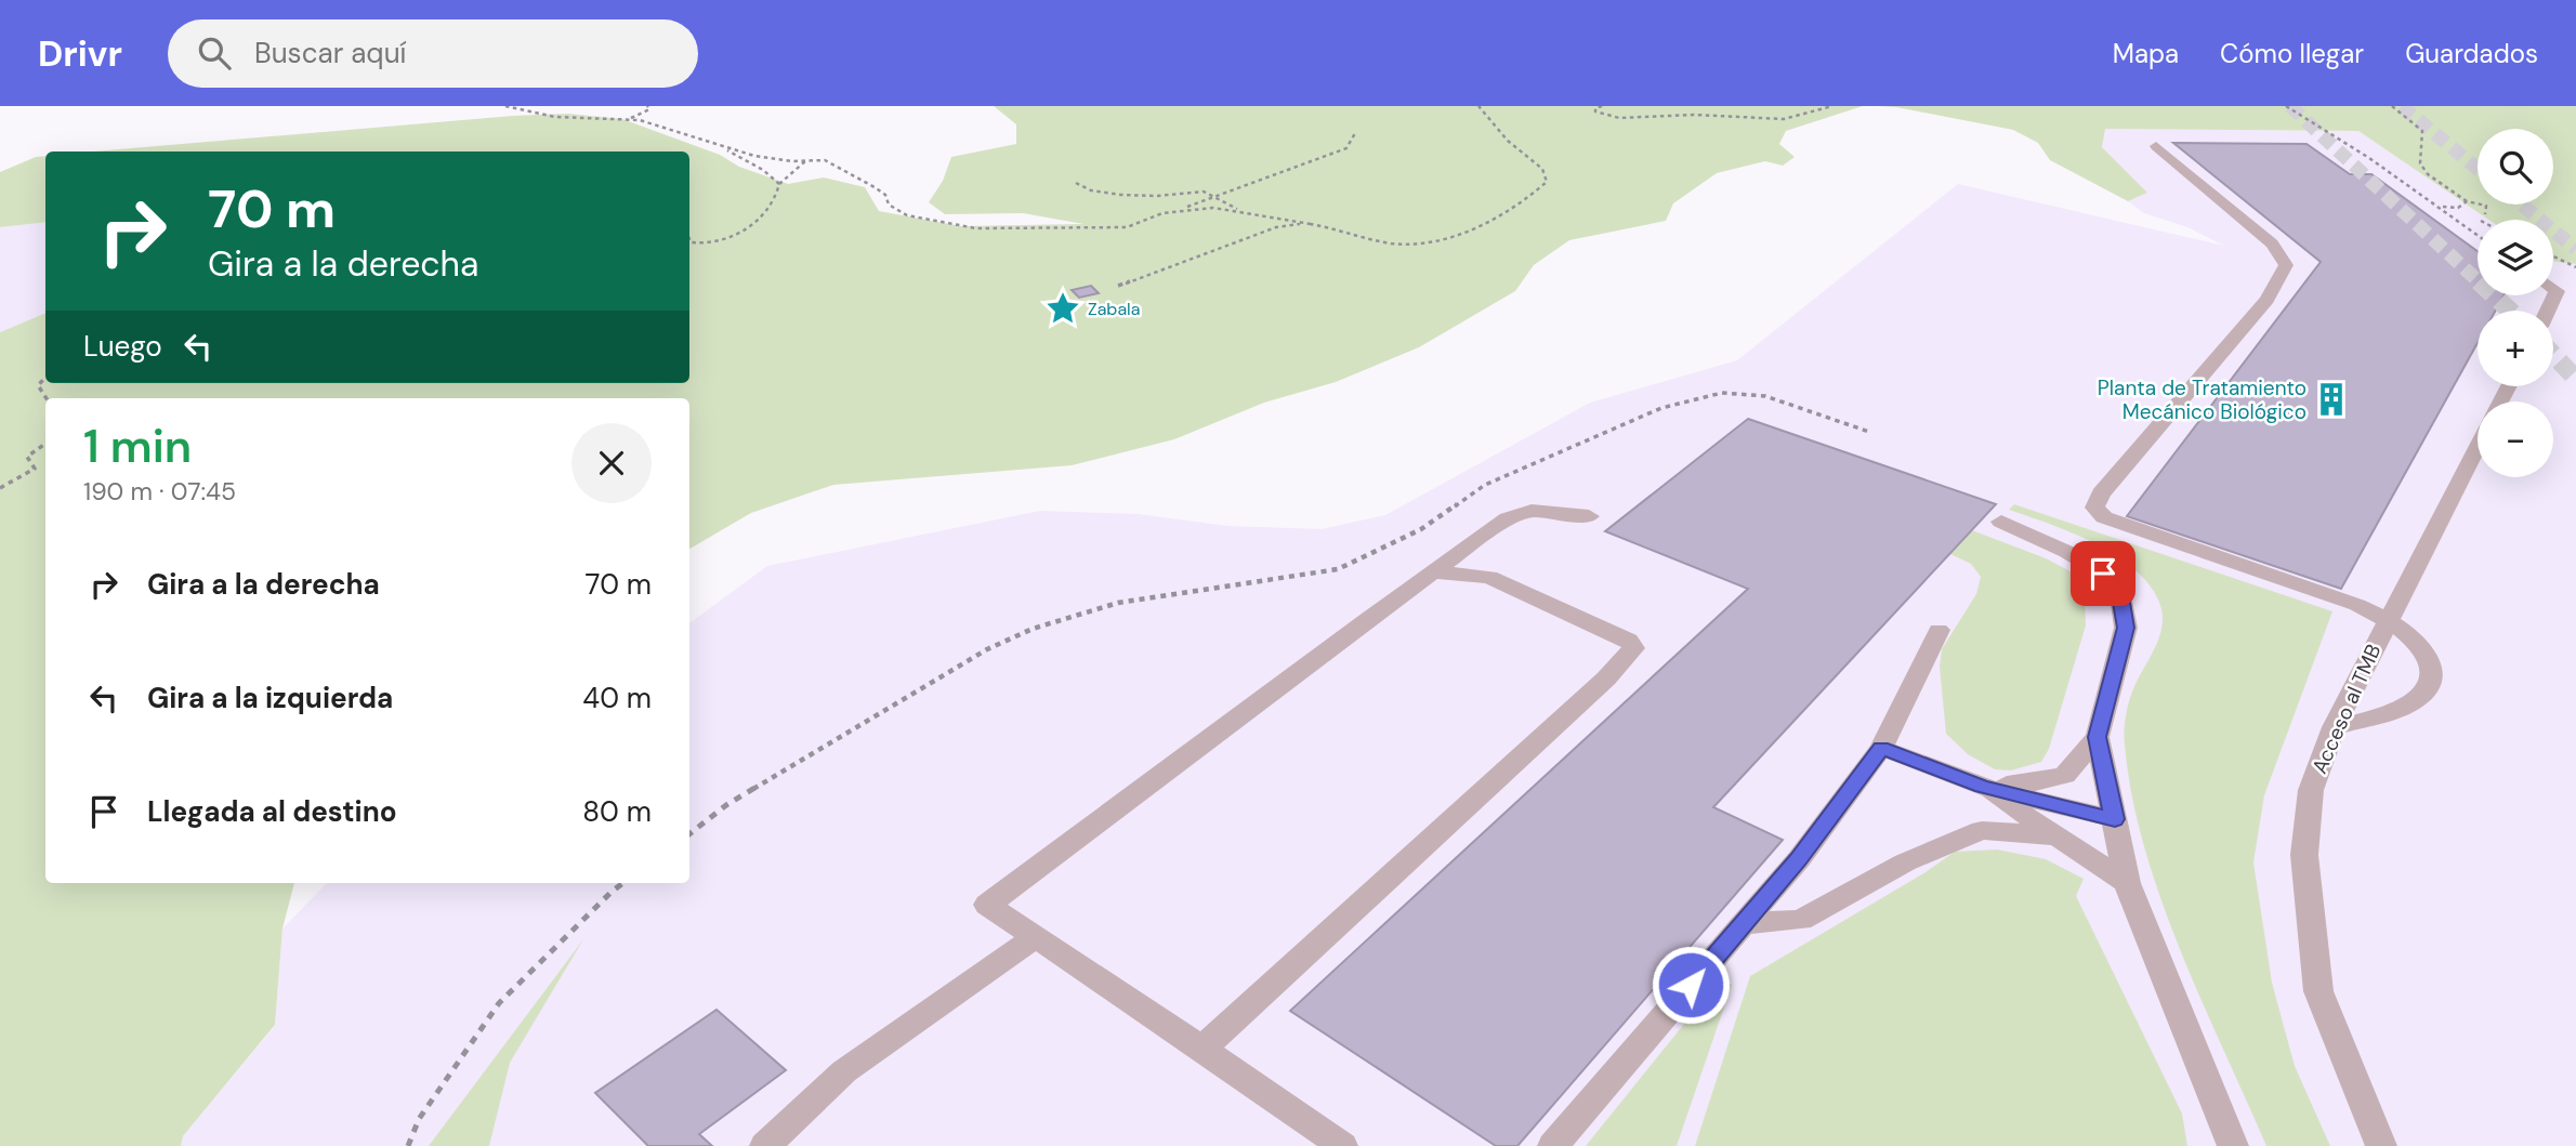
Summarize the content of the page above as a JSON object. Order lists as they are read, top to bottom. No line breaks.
{"streets":{"lane":["Acceso al TMB"]},"places":{"place":["Zabala"],"building":["Planta de Tratamiento Mecánico Biológico"]},"page":{"header":"Drivr","search":"Buscar aquí","nav":["Mapa","Cómo llegar","Guardados"],"map_buttons":["+","−"],"turn":["70 m","Gira a la derecha"],"then":"Luego","heading":["1 min","190 m · 07:45"],"list":[{"name":"Gira a la derecha","value":"70 m"},{"name":"Gira a la izquierda","value":"40 m"},{"name":"Llegada al destino","value":"80 m"}]}}
